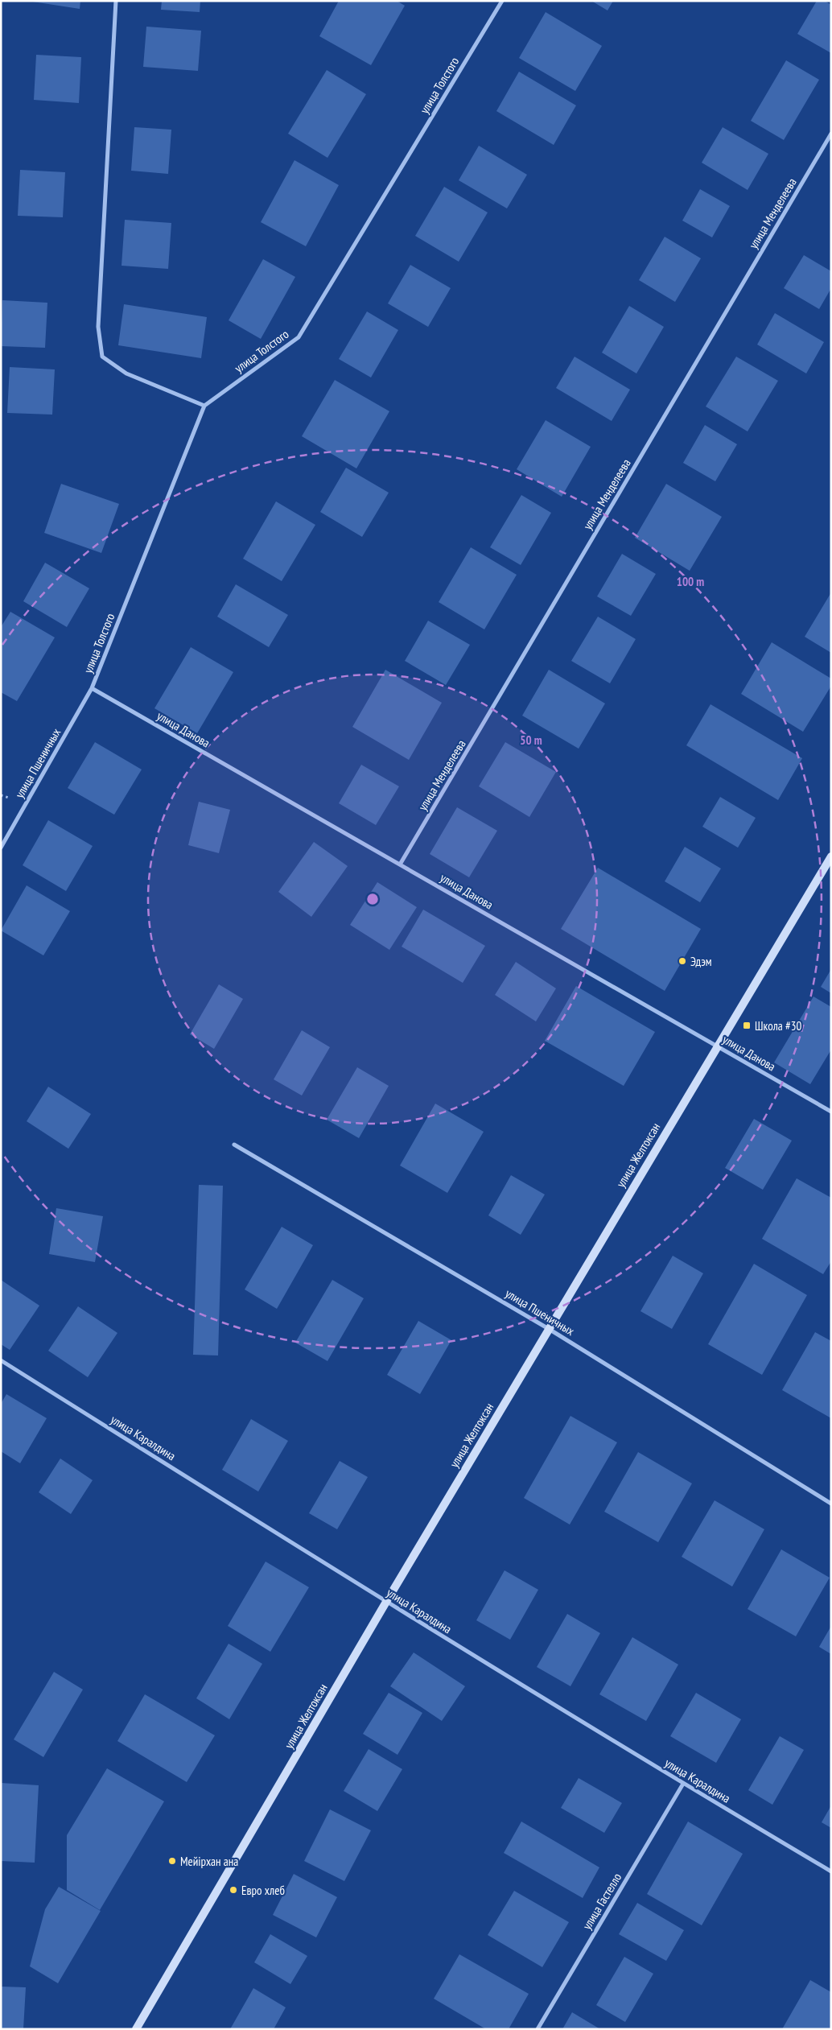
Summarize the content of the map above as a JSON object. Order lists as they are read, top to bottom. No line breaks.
{"streets":{"main road":["улица Желтоксан"],"street":["улица Толстого","улица Менделеева","улица Данова","улица Пшеничных","улица Каралдина","улица Гастелло"]},"crossings":[["улица Толстого","улица Данова"],["улица Толстого","улица Пшеничных"],["улица Менделеева","улица Данова"],["улица Данова","улица Пшеничных"],["улица Данова","улица Желтоксан"],["улица Пшеничных","улица Желтоксан"],["улица Желтоксан","улица Каралдина"],["улица Каралдина","улица Гастелло"]],"places":{"other":["Эдэм","Мейірхан ана","Евро хлеб"],"transit":["Школа #30"]},"rings":["100 m","50 m"]}
